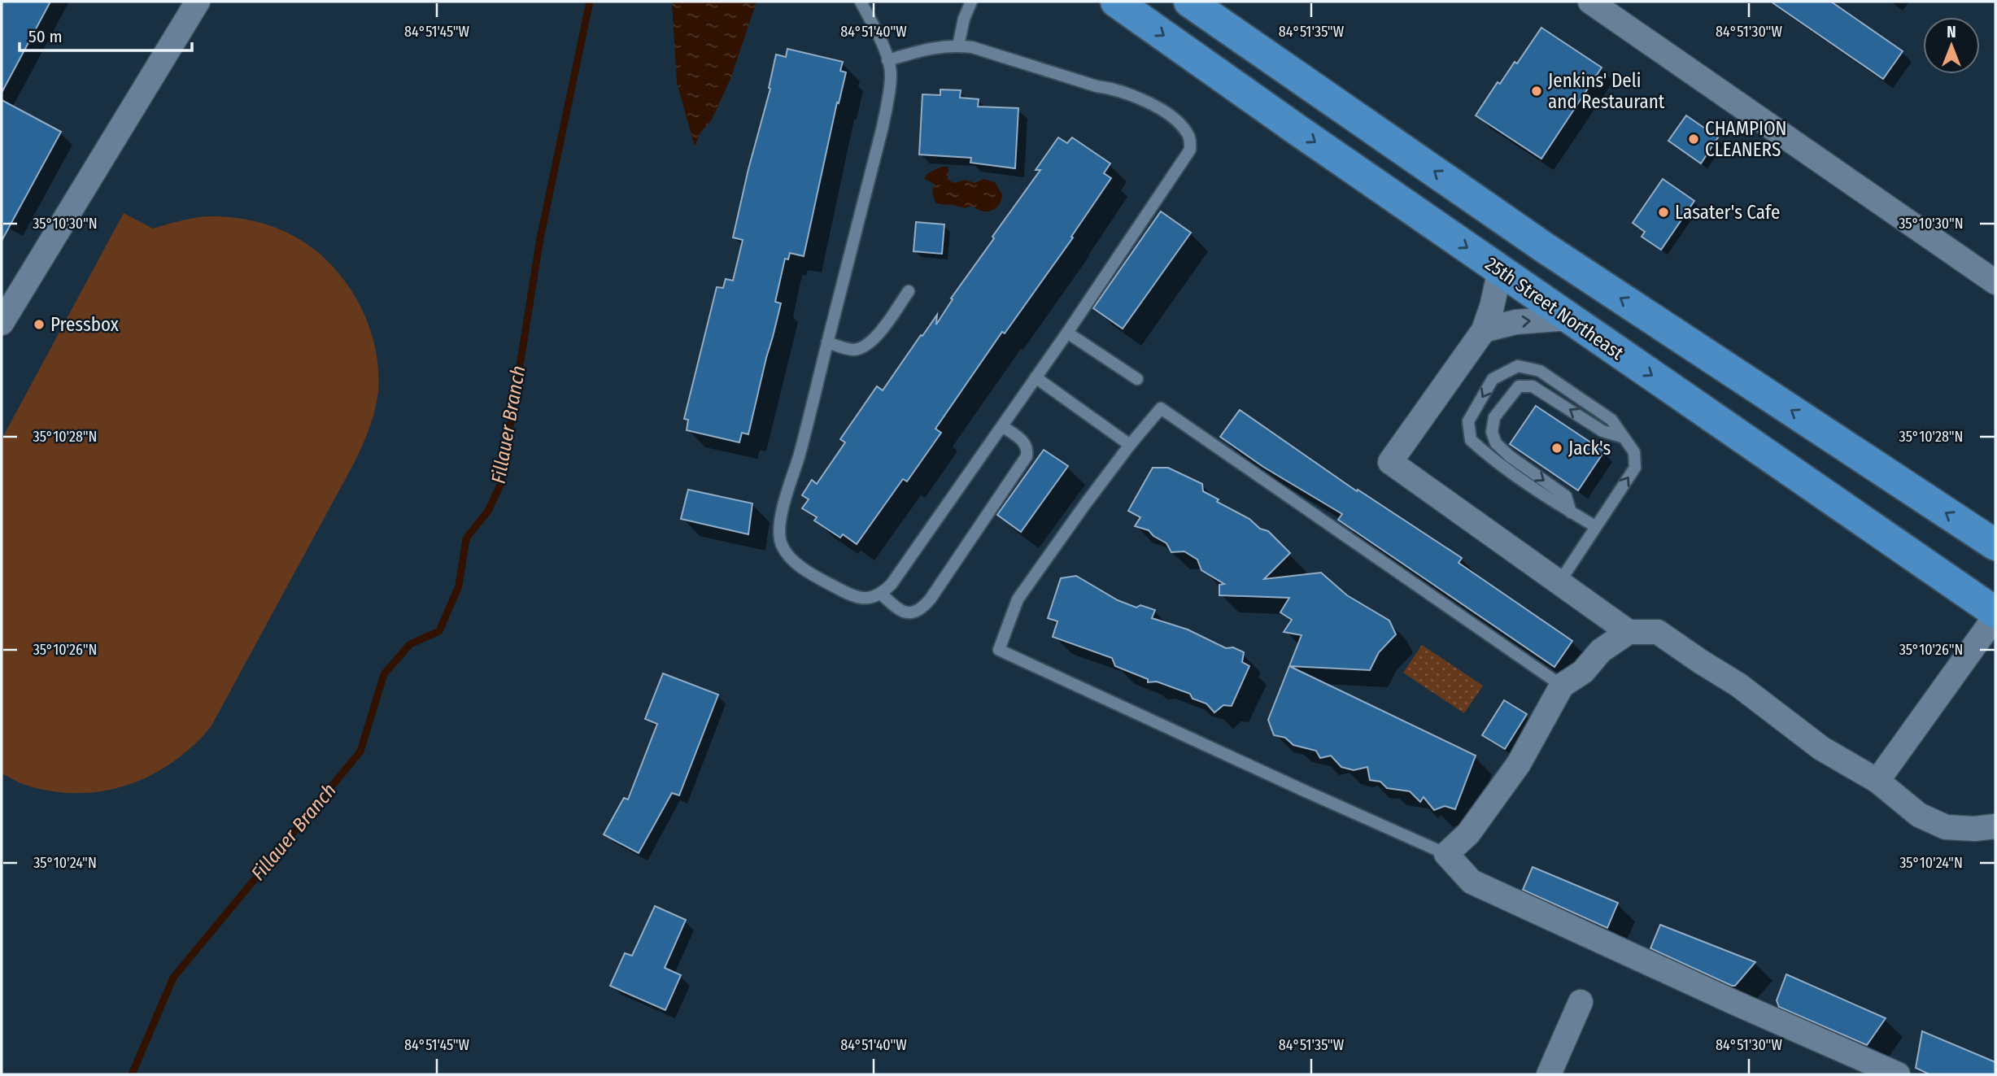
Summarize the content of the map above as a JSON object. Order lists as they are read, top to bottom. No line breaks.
{"streets":{"highway":["25th Street Northeast"]},"water":["Fillauer Branch"],"places":["Jenkins' Deli and Restaurant","CHAMPION CLEANERS","Lasater's Cafe","Pressbox","Jack's"],"scale_bar":"50 m","north":"top","coordinates":["84°51'45\"W","84°51'40\"W","84°51'35\"W","84°51'30\"W","35°10'30\"N","35°10'28\"N","35°10'26\"N","35°10'24\"N"]}
